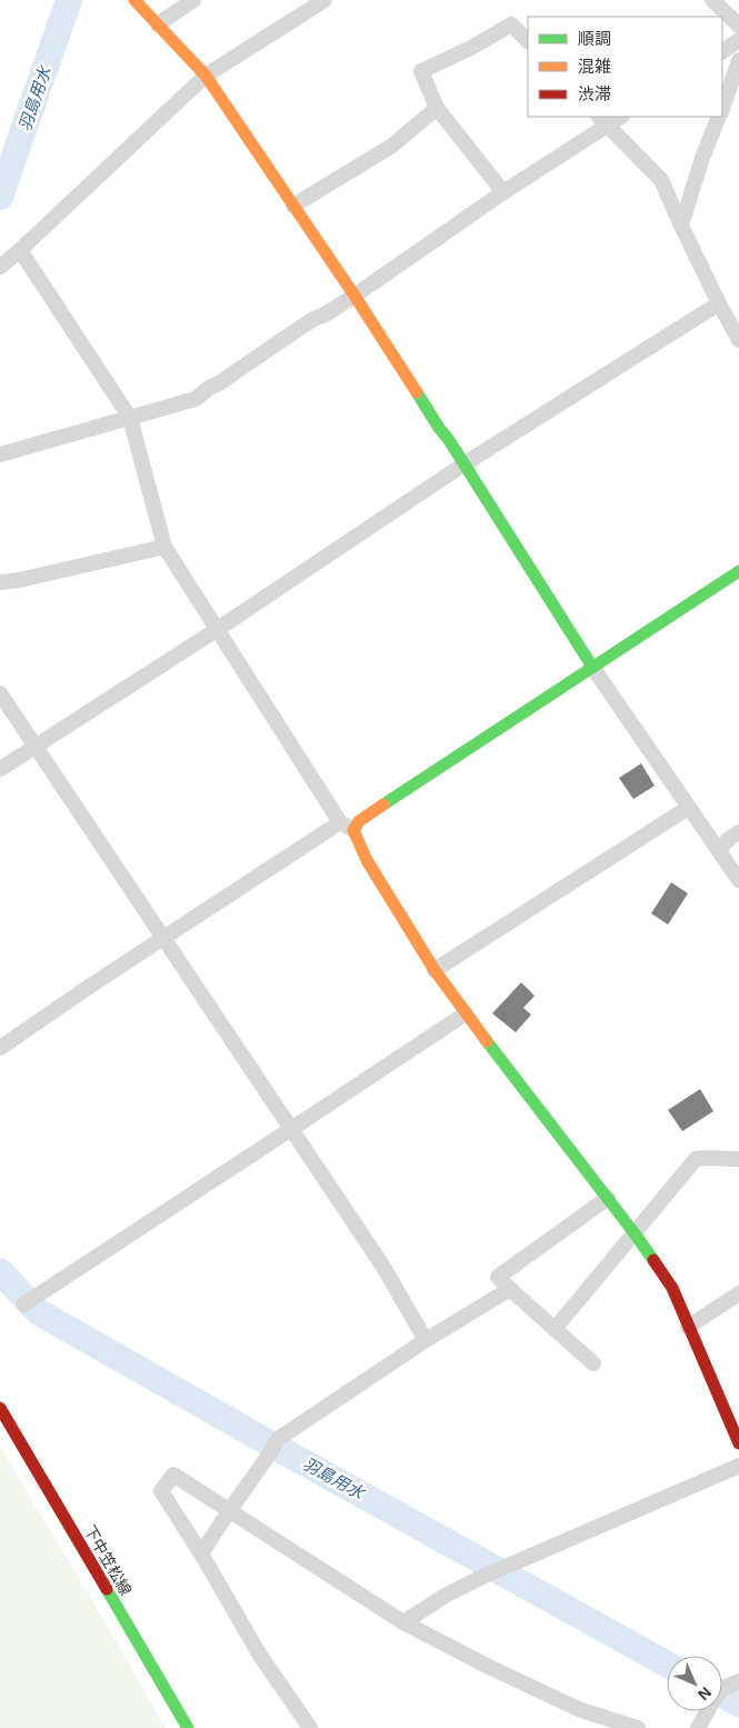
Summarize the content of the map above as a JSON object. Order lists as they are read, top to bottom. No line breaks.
{"streets":{"street":["下中笠松線"]},"water":["羽島用水"],"legend":["順調","混雑","渋滞"],"north":"bottom right"}
